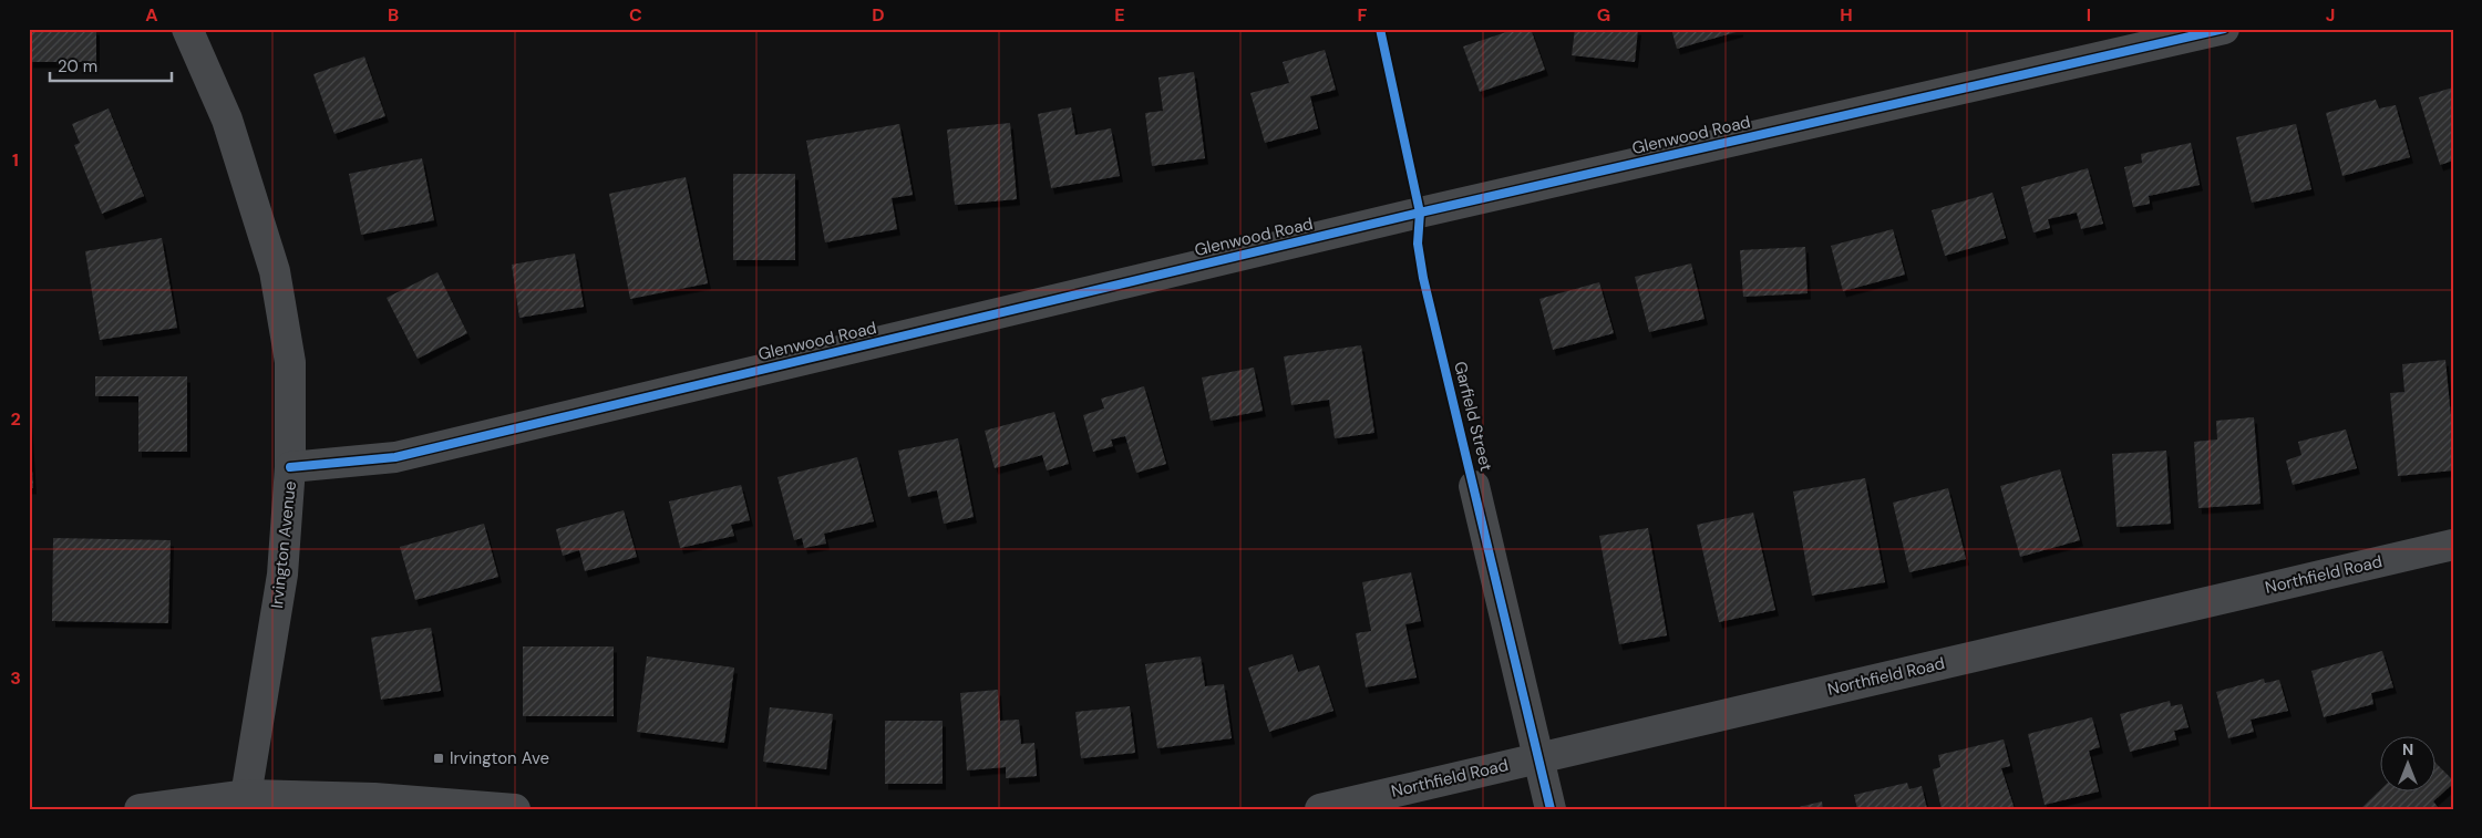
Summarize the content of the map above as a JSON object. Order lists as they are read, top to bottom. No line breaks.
{"streets":{"street":["Glenwood Road","Garfield Street","Irvington Avenue","Northfield Road"]},"crossings":[["Glenwood Road","Irvington Avenue"],["Garfield Street","Northfield Road"]],"places":{"transit":["Irvington Ave"]},"scale_bar":"20 m","north":"top","grid":{"columns":["A","B","C","D","E","F","G","H","I","J"],"rows":["1","2","3"]}}
